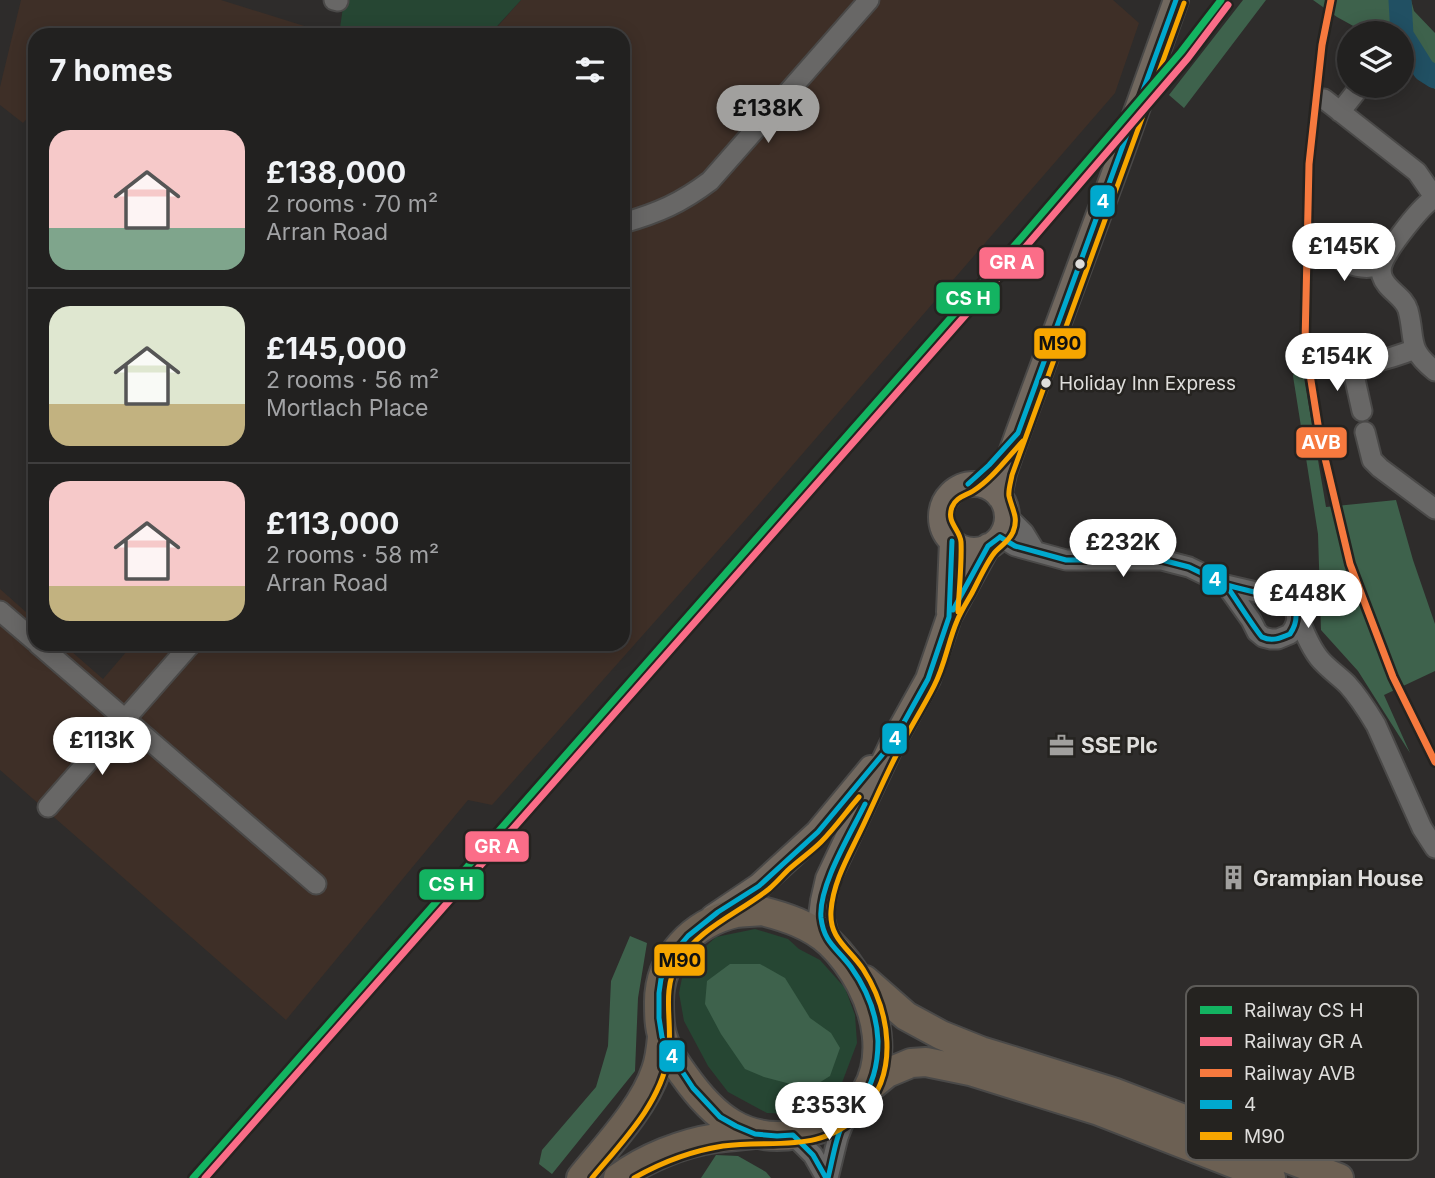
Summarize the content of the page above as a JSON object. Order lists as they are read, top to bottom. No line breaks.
{"places":{"other":["Holiday Inn Express"],"office":["SSE Plc"],"building":["Grampian House"]},"lines":["rail line AVB","transit line 4","transit line M90"],"legend":["Railway CS H","Railway GR A","Railway AVB","4","M90"],"page":{"heading":"7 homes","price":["£138K","£145K","£154K","£232K","£448K","£113K","£353K"],"list":[{"name":"£138,000","note":"2 rooms · 70 m² · Arran Road"},{"name":"£145,000","note":"2 rooms · 56 m² · Mortlach Place"},{"name":"£113,000","note":"2 rooms · 58 m² · Arran Road"}]}}
